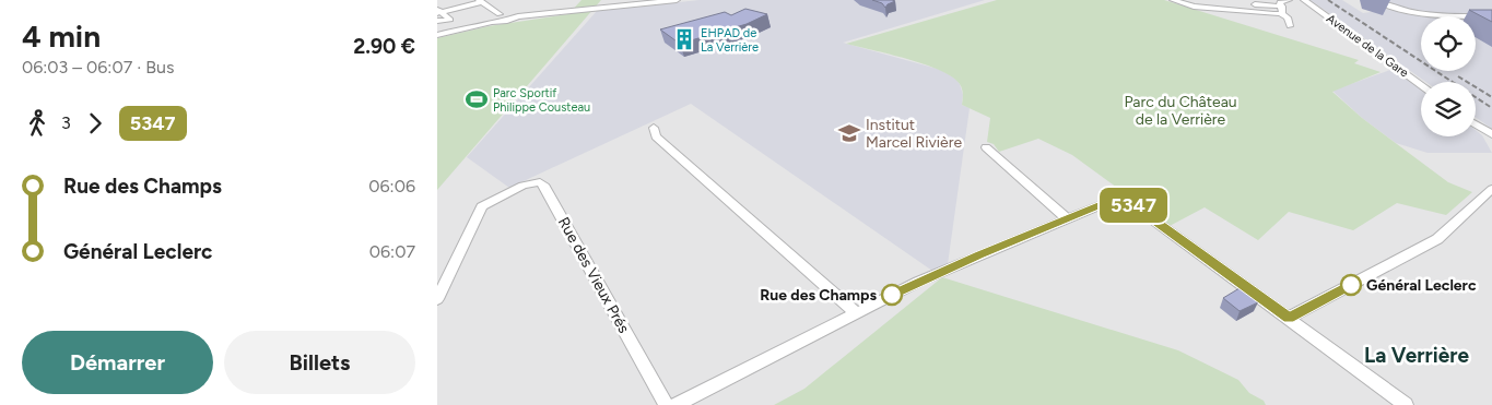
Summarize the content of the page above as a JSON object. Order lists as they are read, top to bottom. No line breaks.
{"streets":{"street":["Avenue de la Gare","Rue des Vieux Prés"]},"districts":["La Verrière"],"parks":["Parc du Château de la Verrière"],"places":{"building":["EHPAD de La Verrière"],"sports":["Parc Sportif Philippe Cousteau"],"school or university":["Institut Marcel Rivière"],"other":["Général Leclerc","Rue des Champs"]},"lines":["bus line 5347"],"page":{"heading":["4 min","06:03 – 06:07 · Bus","2.90 €"],"on_map":"5347","legs":["3","5347"],"list":[{"name":"Rue des Champs","value":"06:06"},{"name":"Général Leclerc","value":"06:07"}],"buttons":["Démarrer","Billets"]}}
